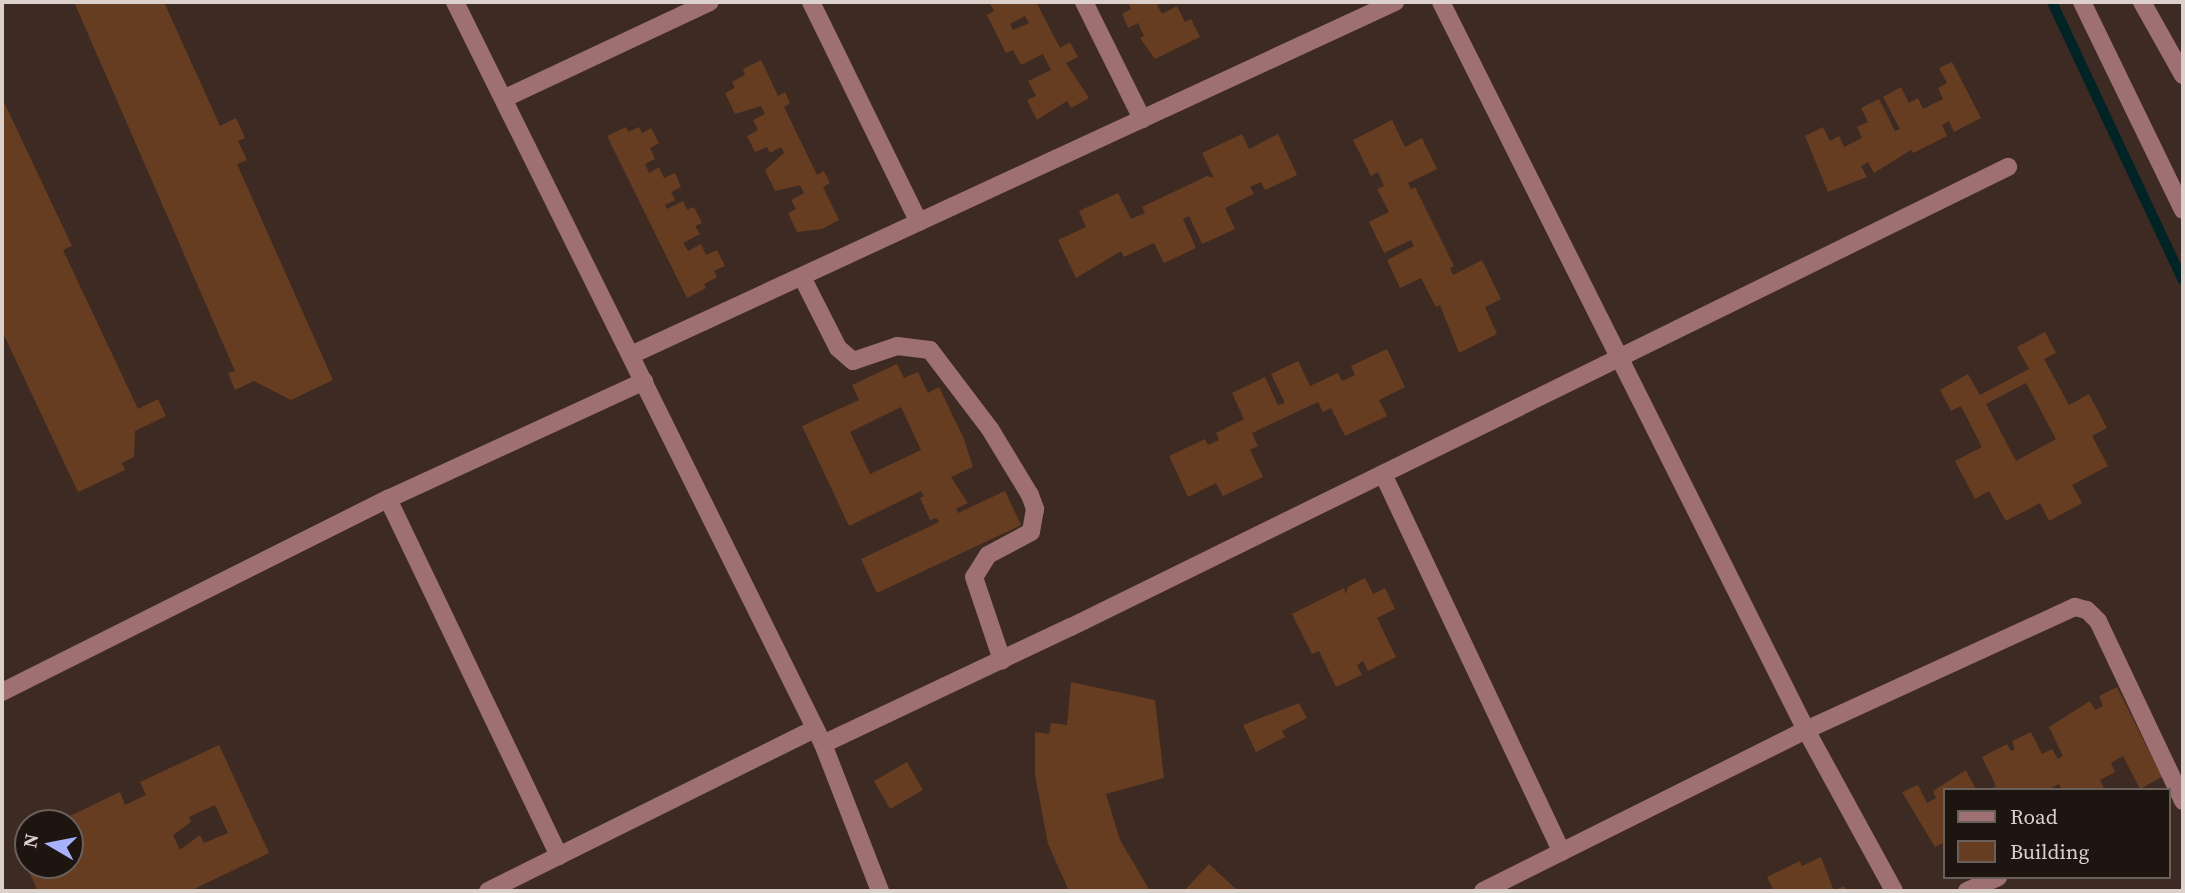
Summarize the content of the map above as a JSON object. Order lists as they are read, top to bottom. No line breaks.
{"legend":["Road","Building"],"north":"left"}
